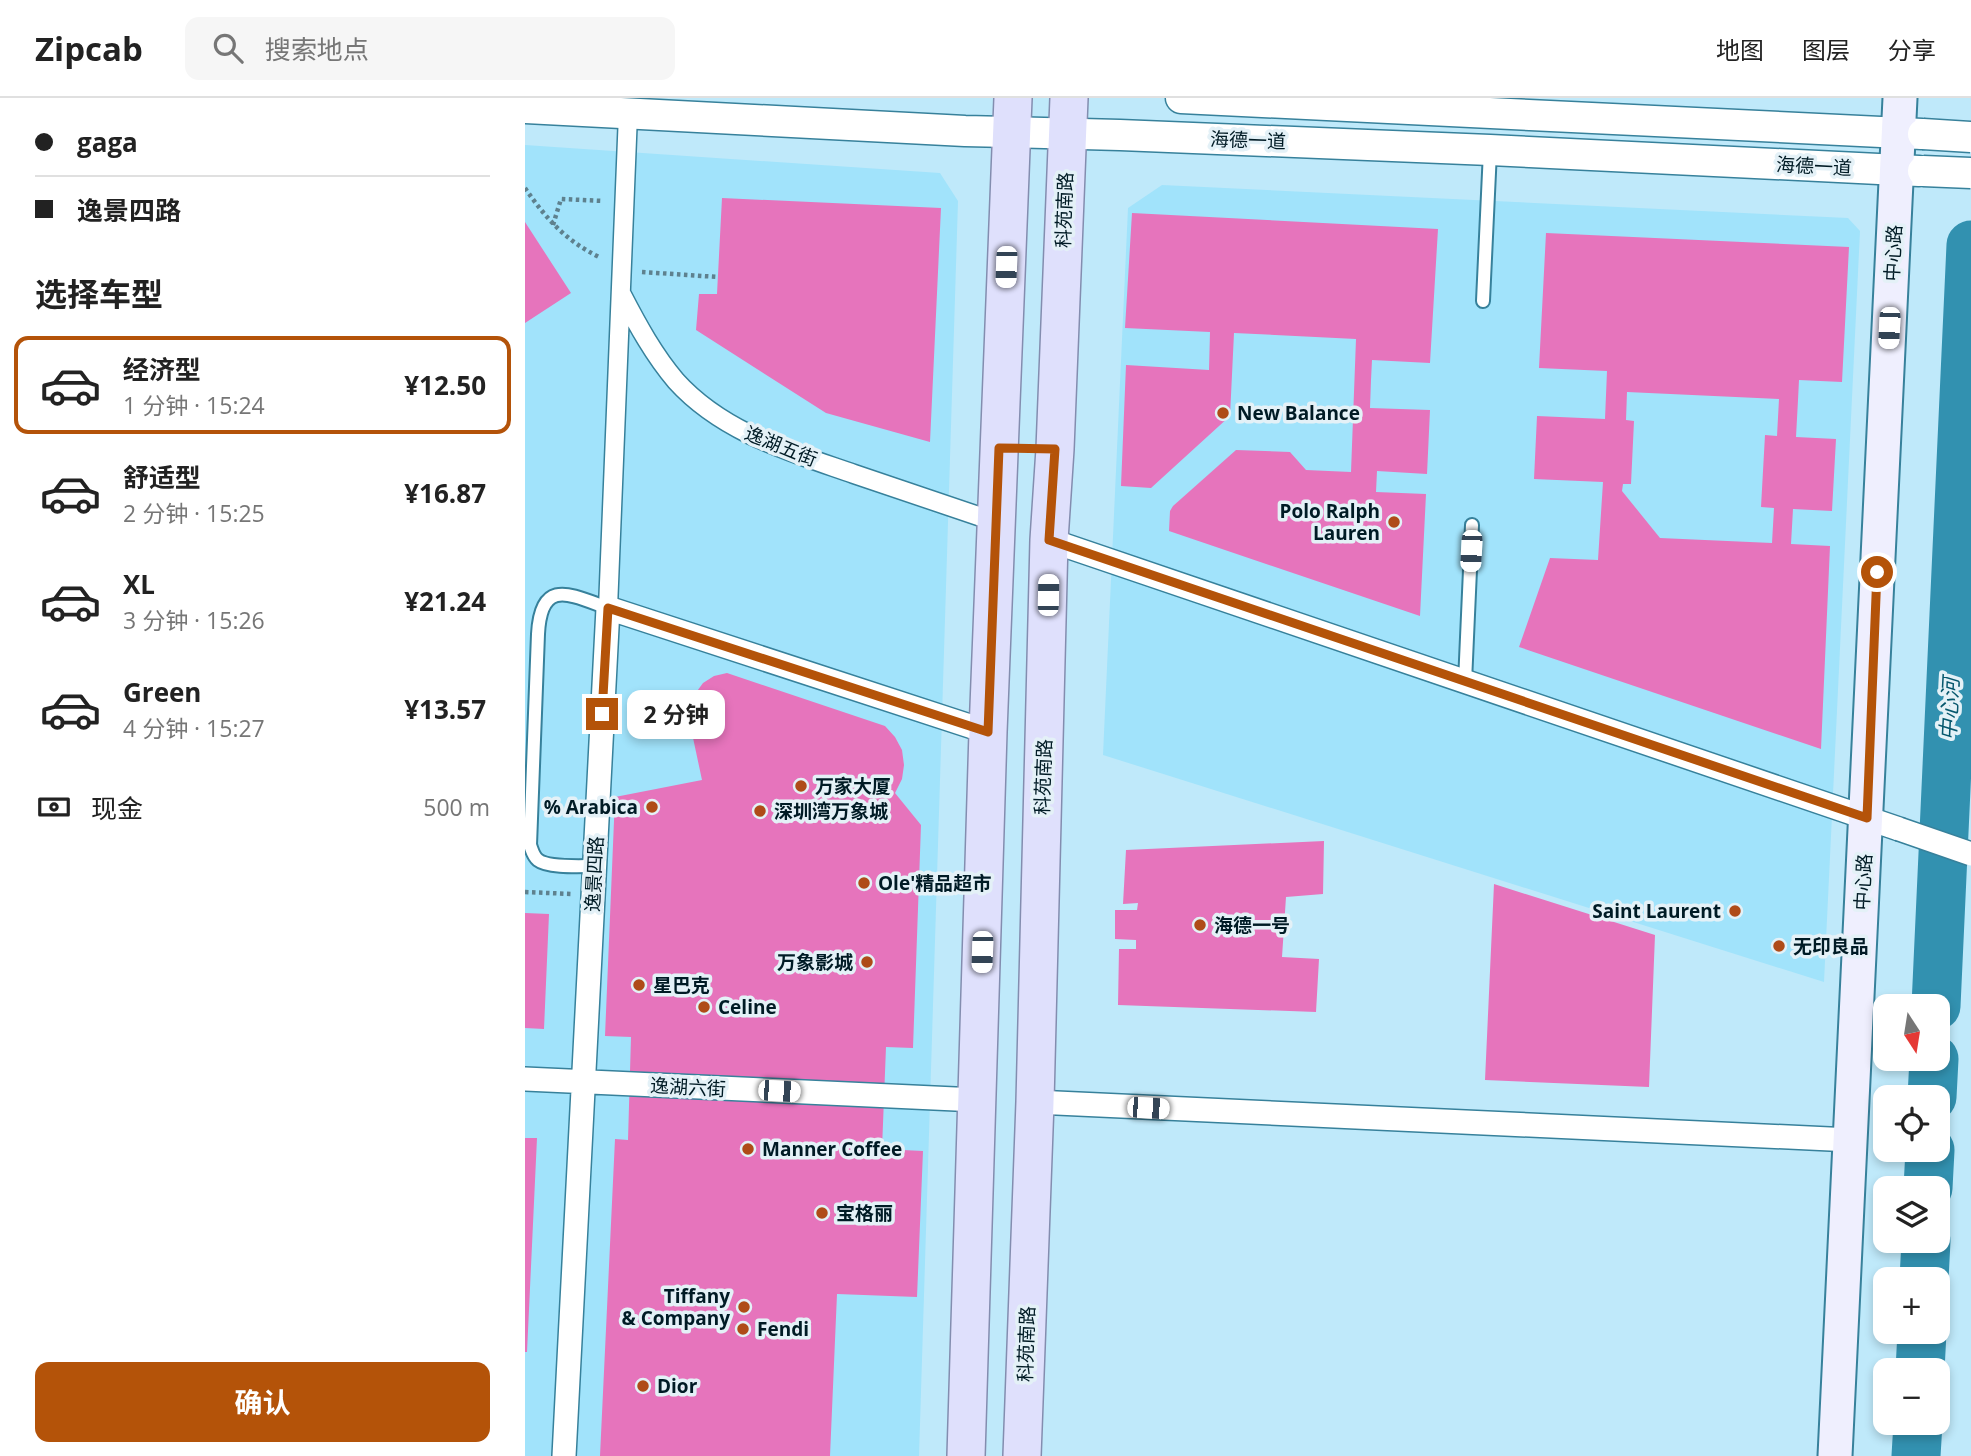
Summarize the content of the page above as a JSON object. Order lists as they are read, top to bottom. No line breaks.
{"streets":{"main road":["科苑南路","中心路"],"street":["海德一道","逸湖五街","逸景四路","逸湖六街"]},"crossings":[["海德一道","科苑南路"],["海德一道","中心路"],["逸景四路","逸湖六街"]],"water":["中心河"],"places":["New Balance","Polo Ralph Lauren","万家大厦","% Arabica","深圳湾万象城","Ole'精品超市","Saint Laurent","海德一号","无印良品","万象影城","星巴克","Celine","Manner Coffee","宝格丽","Tiffany & Company","Fendi","Dior"],"north":"bottom","page":{"header":"Zipcab","search":"搜索地点","nav":["地图","图层","分享"],"banner":["gaga","逸景四路"],"heading":"选择车型","list":[{"name":"经济型","note":"1 分钟 · 15:24","value":"¥12.50"},{"name":"舒适型","note":"2 分钟 · 15:25","value":"¥16.87"},{"name":"XL","note":"3 分钟 · 15:26","value":"¥21.24"},{"name":"Green","note":"4 分钟 · 15:27","value":"¥13.57"}],"bubble":"2 分钟","pay":["现金","500 m"],"map_buttons":["+","−"],"buttons":"确认"}}
